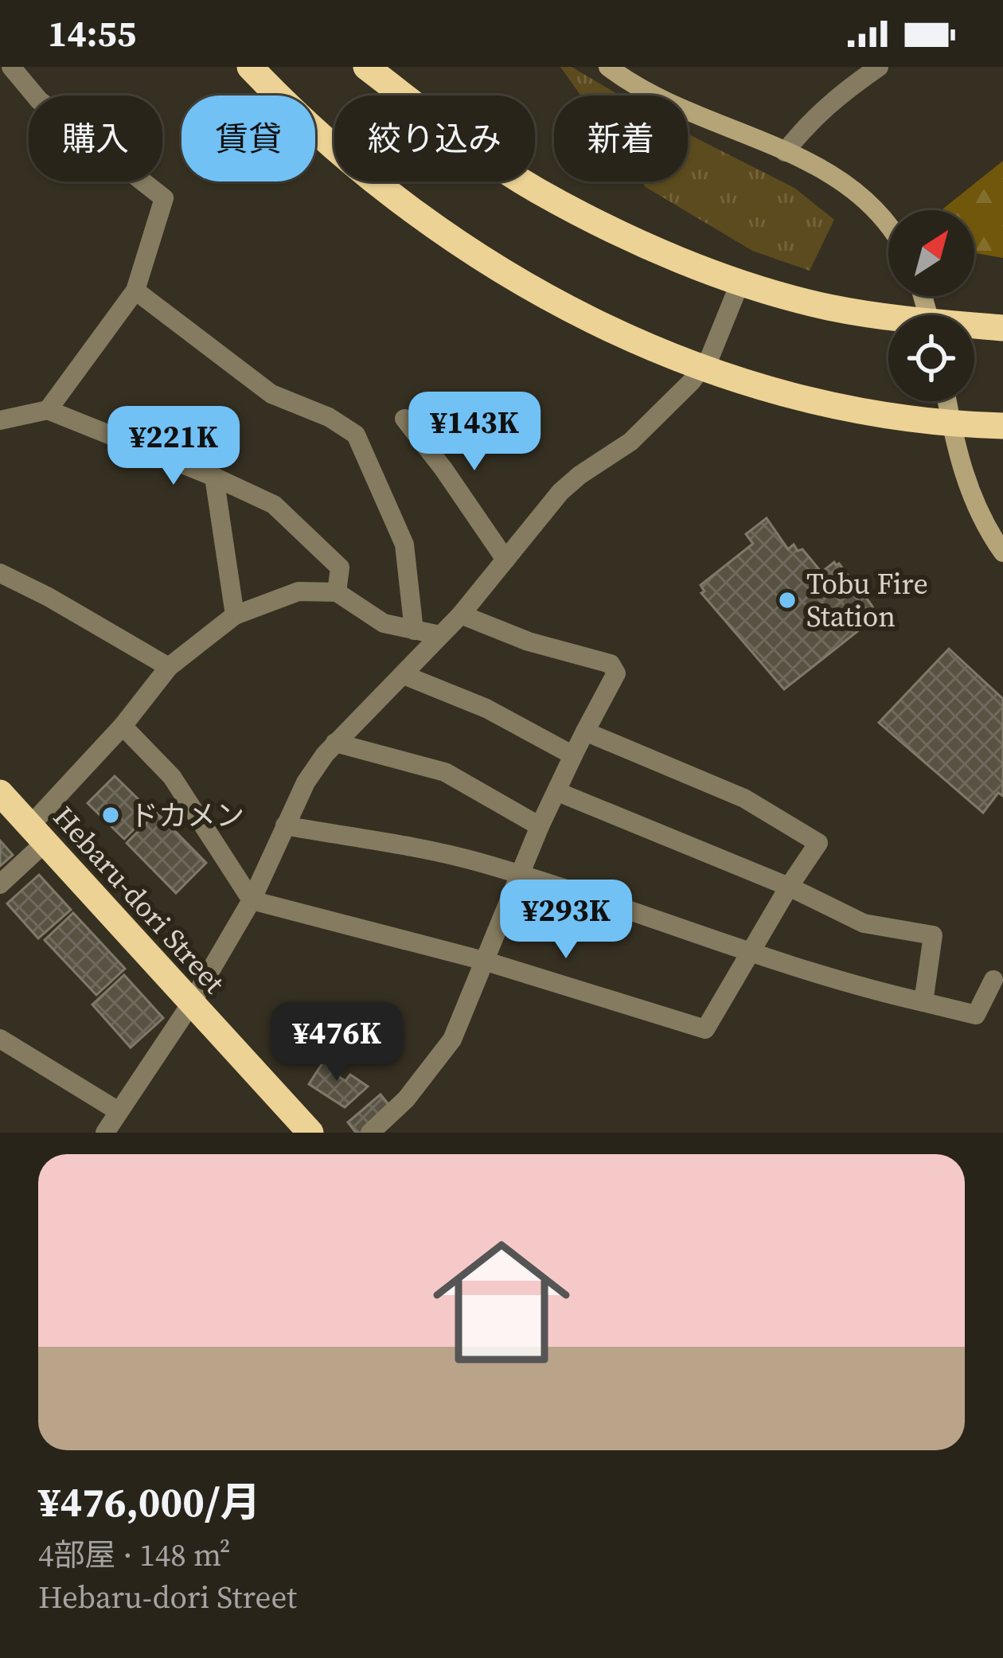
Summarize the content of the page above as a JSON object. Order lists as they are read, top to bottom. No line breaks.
{"streets":{"highway":["Hebaru-dori Street"]},"places":["Tobu Fire Station","ドカメン"],"north":"top right","page":{"status":"14:55","chip":["購入","賃貸","絞り込み","新着"],"price":["¥143K","¥221K","¥293K","¥476K"],"list":[{"name":"¥476,000/月","note":"4部屋 · 148 m² · Hebaru-dori Street"}]}}
